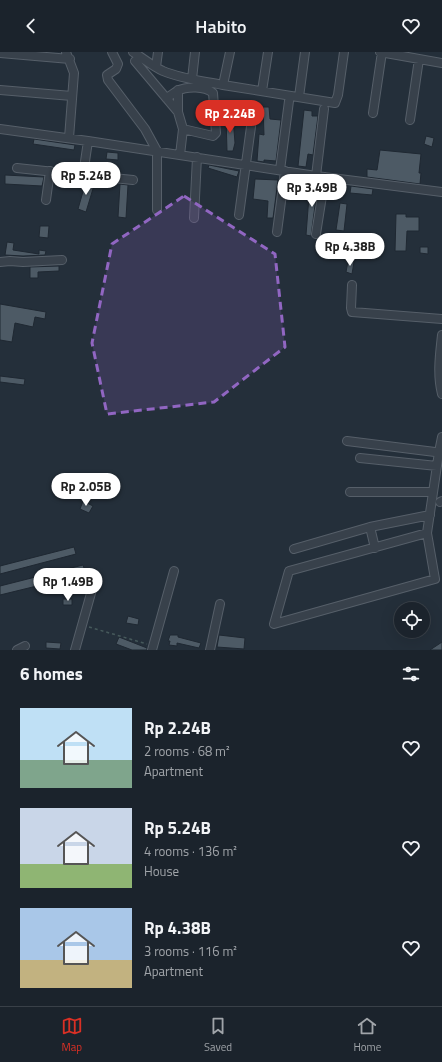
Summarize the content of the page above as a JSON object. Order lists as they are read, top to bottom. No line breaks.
{"page":{"header":"Habito","price":["Rp 2.24B","Rp 5.24B","Rp 3.49B","Rp 4.38B","Rp 2.05B","Rp 1.49B"],"heading":"6 homes","list":[{"name":"Rp 2.24B","note":"2 rooms · 68 m² · Apartment"},{"name":"Rp 5.24B","note":"4 rooms · 136 m² · House"},{"name":"Rp 4.38B","note":"3 rooms · 116 m² · Apartment"}],"tabs":["Map","Saved","Home"]}}
